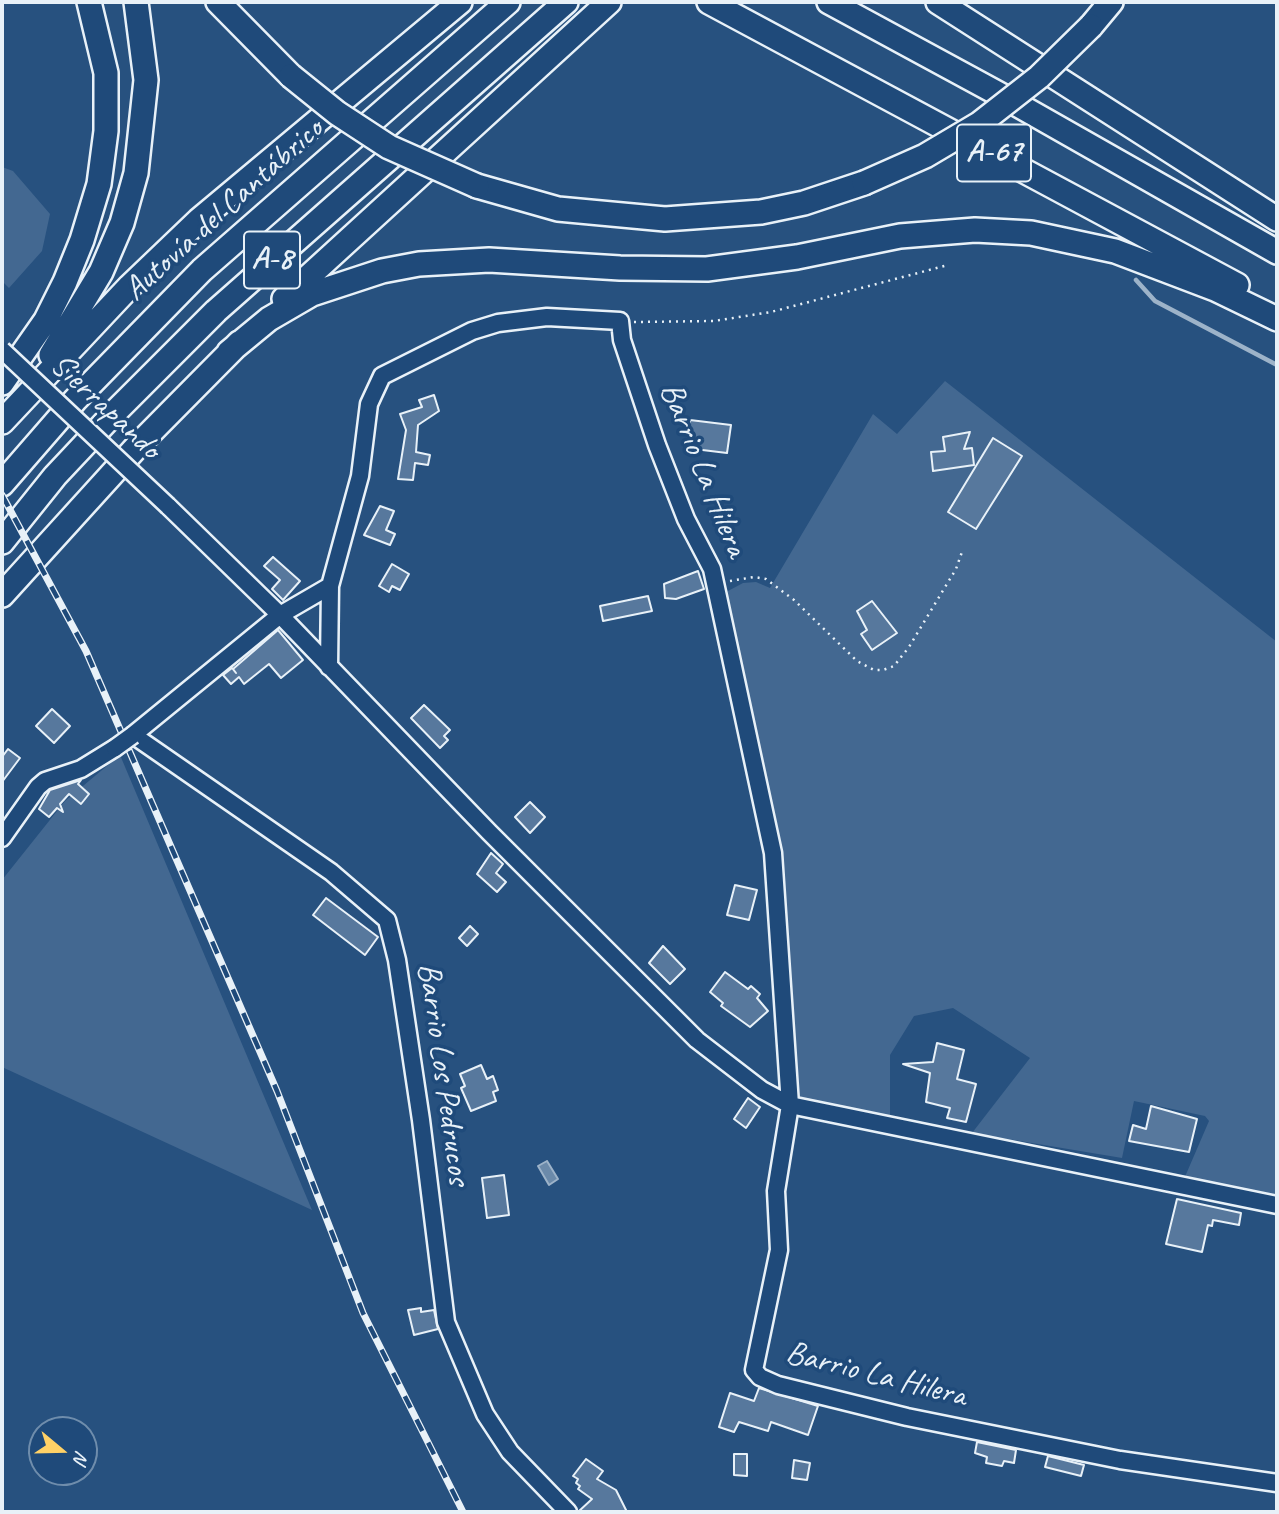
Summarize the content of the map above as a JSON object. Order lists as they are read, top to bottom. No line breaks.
{"streets":{"highway":["A-67","Autovía del Cantábrico","A-8"],"street":["Sierrapando","Barrio La Hilera","Barrio Los Pedrucos"]},"north":"right"}
